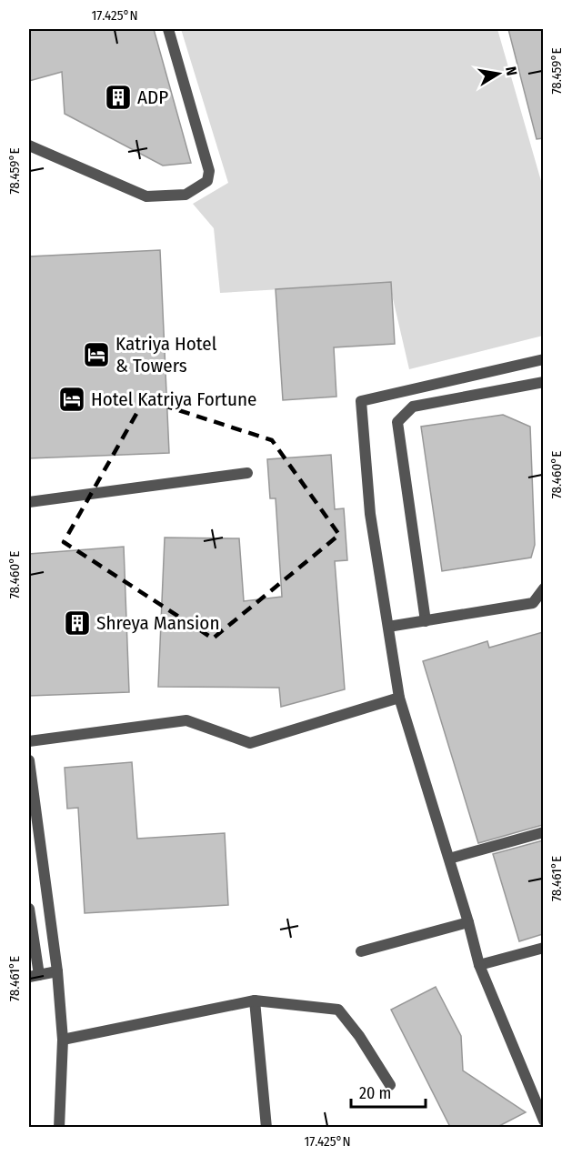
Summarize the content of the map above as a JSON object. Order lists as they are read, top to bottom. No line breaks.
{"places":{"building":["ADP","Shreya Mansion"],"hotel":["Katriya Hotel & Towers","Hotel Katriya Fortune"]},"scale_bar":"20 m","north":"right","coordinates":["17.425°N","78.459°E","78.460°E","78.461°E"]}
